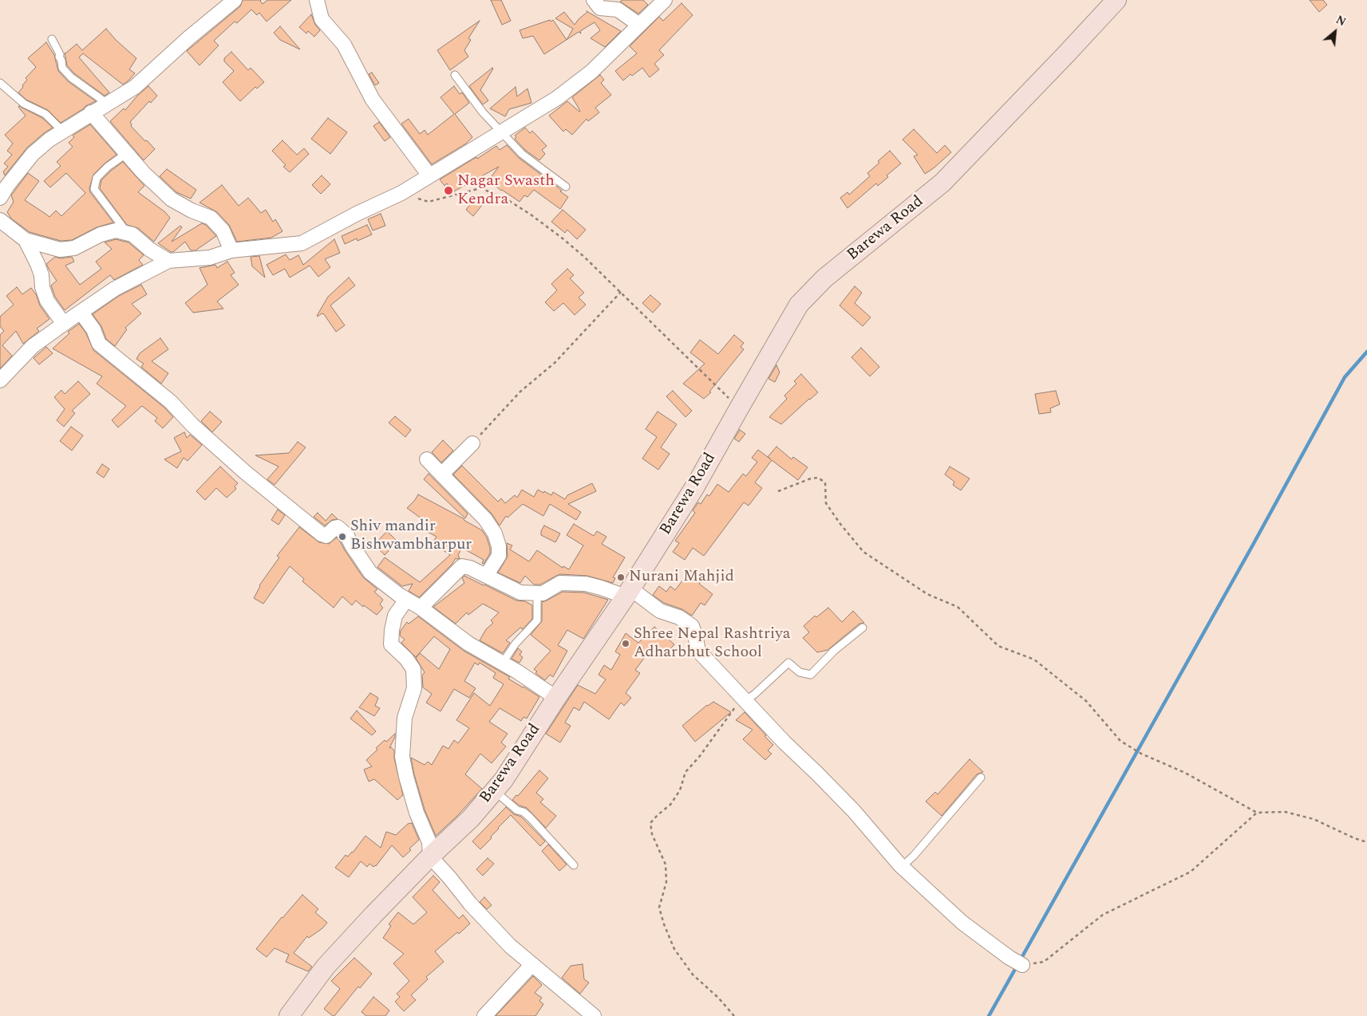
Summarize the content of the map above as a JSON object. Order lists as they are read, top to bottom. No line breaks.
{"streets":{"main road":["Barewa Road"]},"places":["Nagar Swasth Kendra","Shiv mandir Bishwambharpur","Nurani Mahjid","Shree Nepal Rashtriya Adharbhut School"],"north":"top right"}
